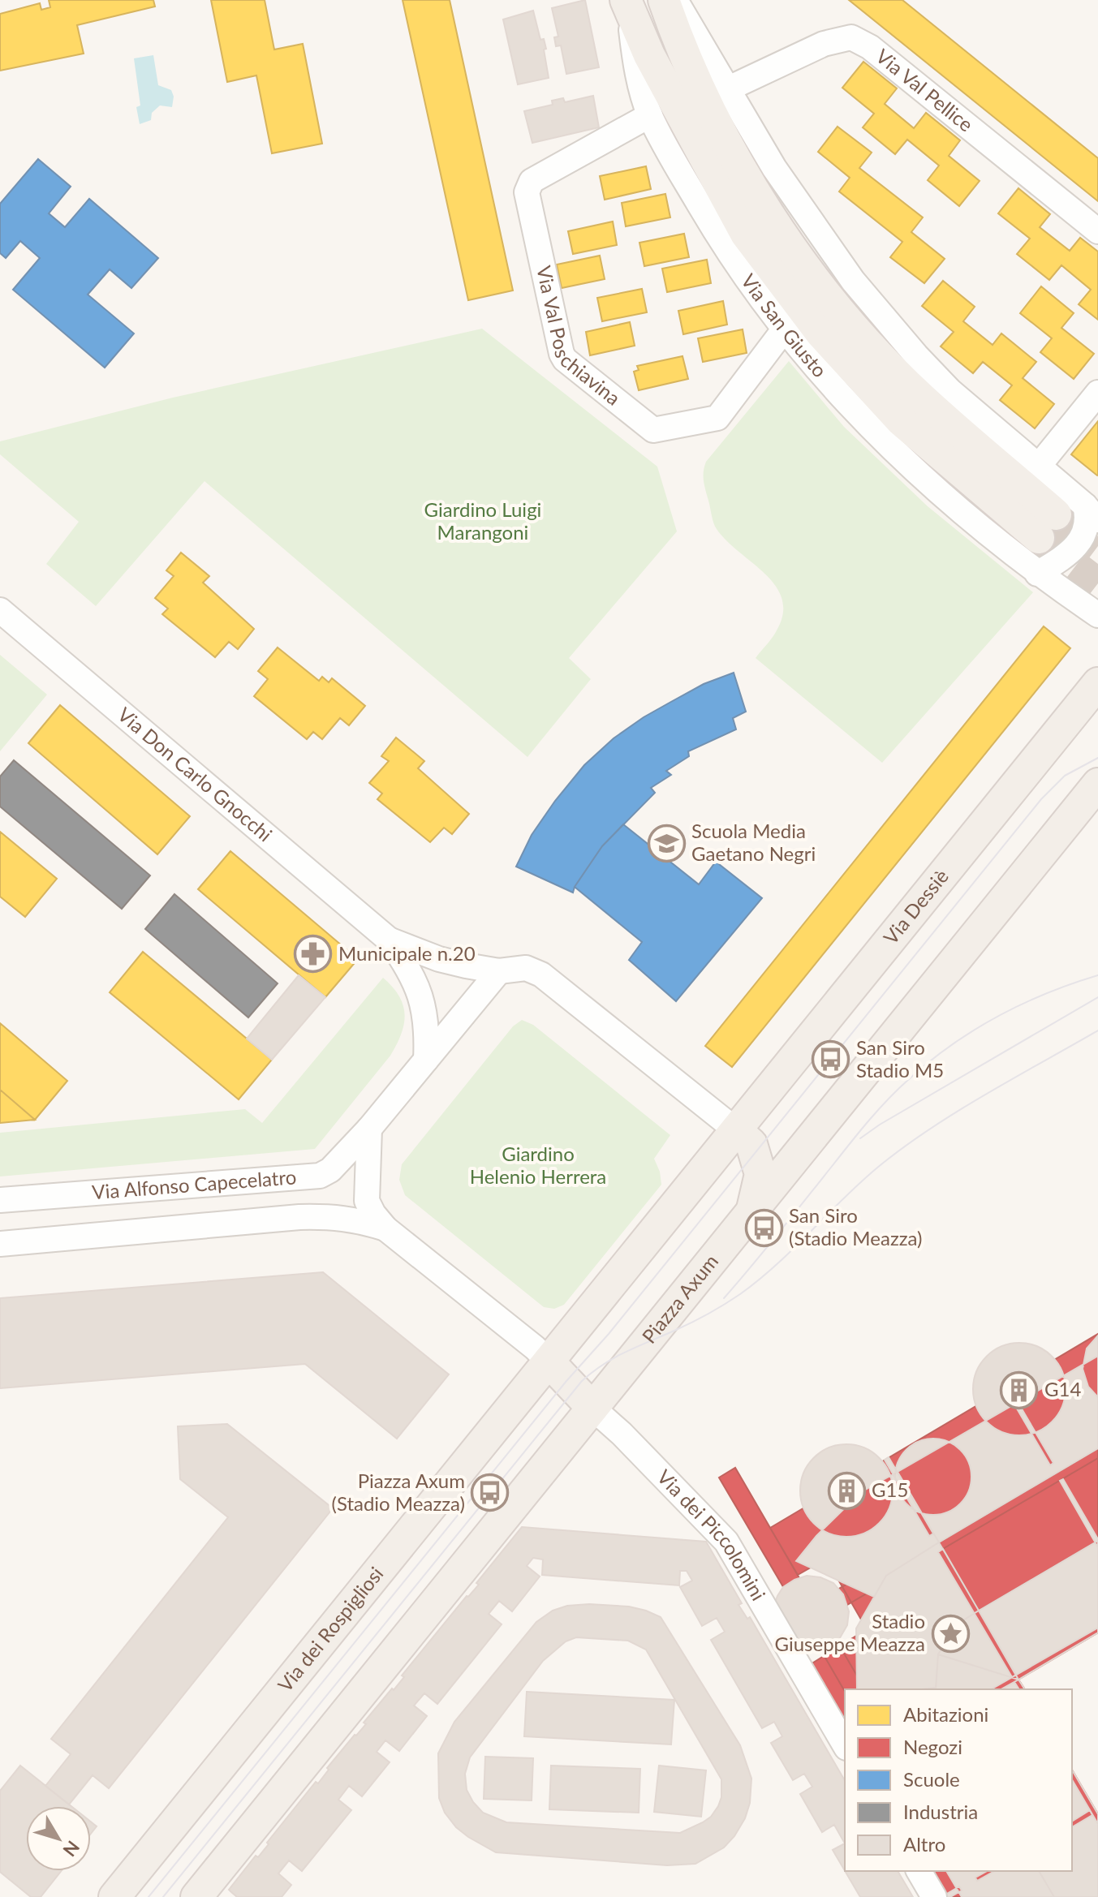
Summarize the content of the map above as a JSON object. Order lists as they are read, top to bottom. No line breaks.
{"streets":{"main road":["Via San Giusto","Via Dessiè","Piazza Axum","Via dei Rospigliosi"],"street":["Via Val Pellice","Via Val Poschiavina","Via Don Carlo Gnocchi","Via Alfonso Capecelatro","Via dei Piccolomini"]},"crossings":[["Via San Giusto","Via Val Poschiavina"],["Via Don Carlo Gnocchi","Piazza Axum"],["Via Dessiè","Piazza Axum"],["Piazza Axum","Via dei Piccolomini"]],"parks":["Giardino Luigi Marangoni","Giardino Helenio Herrera"],"places":{"school or university":["Scuola Media Gaetano Negri"],"pharmacy":["Municipale n.20"],"bus stop":["San Siro Stadio M5","San Siro (Stadio Meazza)","Piazza Axum (Stadio Meazza)"],"building":["G14","G15"],"place":["Stadio Giuseppe Meazza"]},"legend":["Abitazioni","Negozi","Scuole","Industria","Altro"],"north":"bottom right"}
